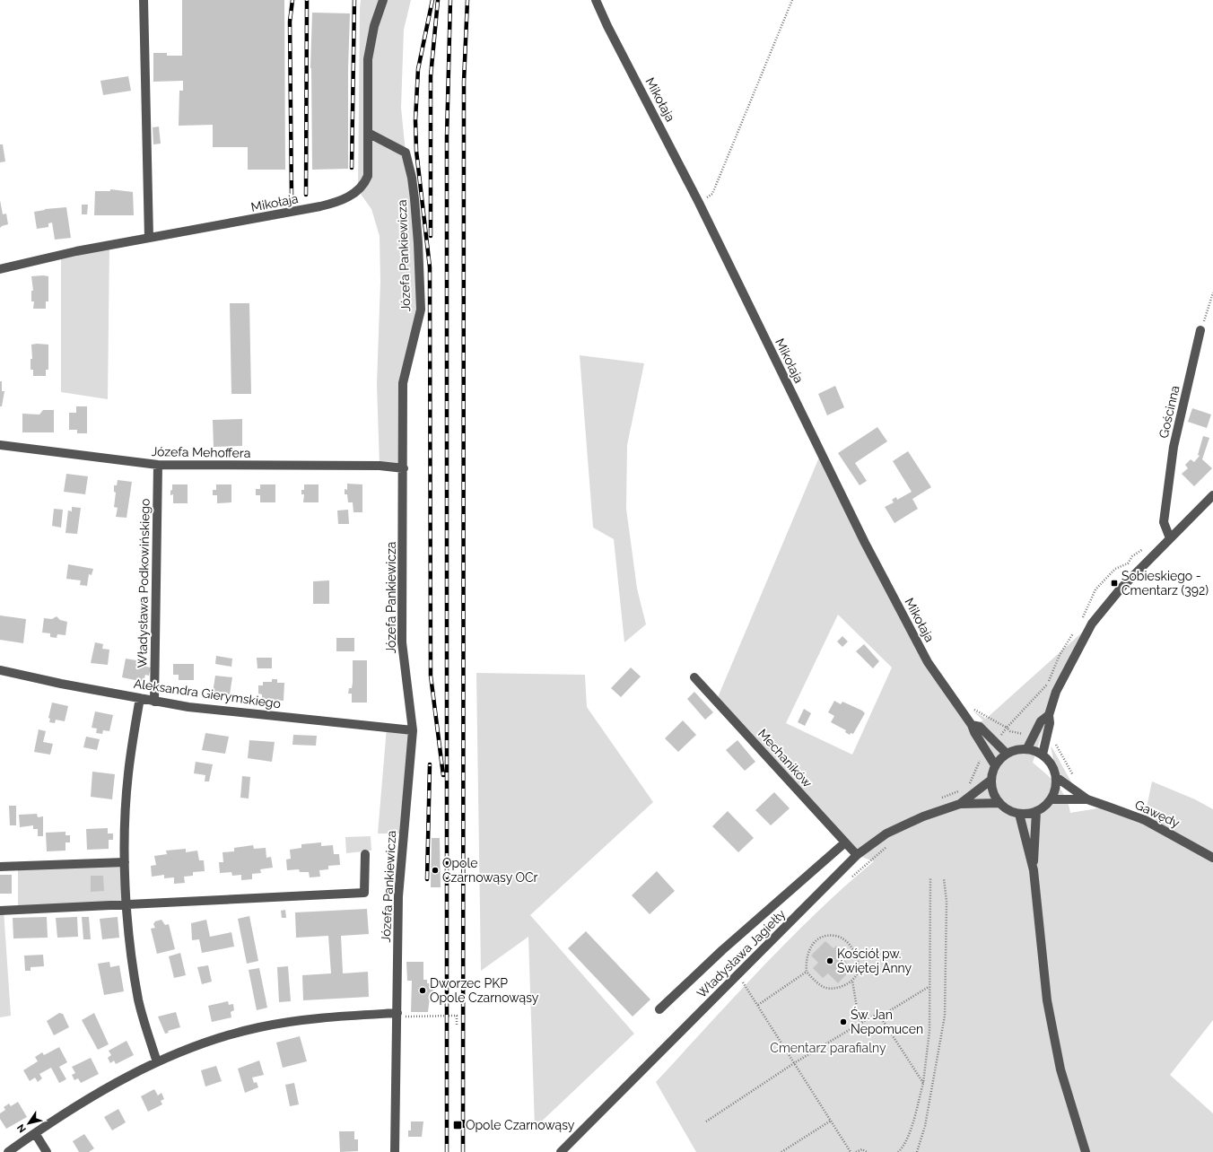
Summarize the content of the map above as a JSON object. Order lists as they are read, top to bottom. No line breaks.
{"streets":{"street":["Mikołaja","Józefa Pankiewicza","Gościnna","Józefa Mehoffera","Władysława Podkowińskiego","Aleksandra Gierymskiego","Mechaników","Gawędy","Władysława Jagiełły"]},"crossings":[["Mikołaja","Józefa Pankiewicza"],["Mikołaja","Gawędy"],["Mikołaja","Władysława Jagiełły"],["Józefa Pankiewicza","Józefa Mehoffera"],["Józefa Pankiewicza","Aleksandra Gierymskiego"],["Józefa Mehoffera","Władysława Podkowińskiego"],["Władysława Podkowińskiego","Aleksandra Gierymskiego"],["Mechaników","Władysława Jagiełły"],["Gawędy","Władysława Jagiełły"]],"parks":["Cmentarz parafialny"],"places":{"transit":["Sobieskiego - Cmentarz (392)","Opole Czarnowąsy"],"other":["Opole Czarnowąsy OCr","Kościół pw. Świętej Anny","Dworzec PKP Opole Czarnowąsy","Św. Jan Nepomucen"]},"north":"bottom left"}
